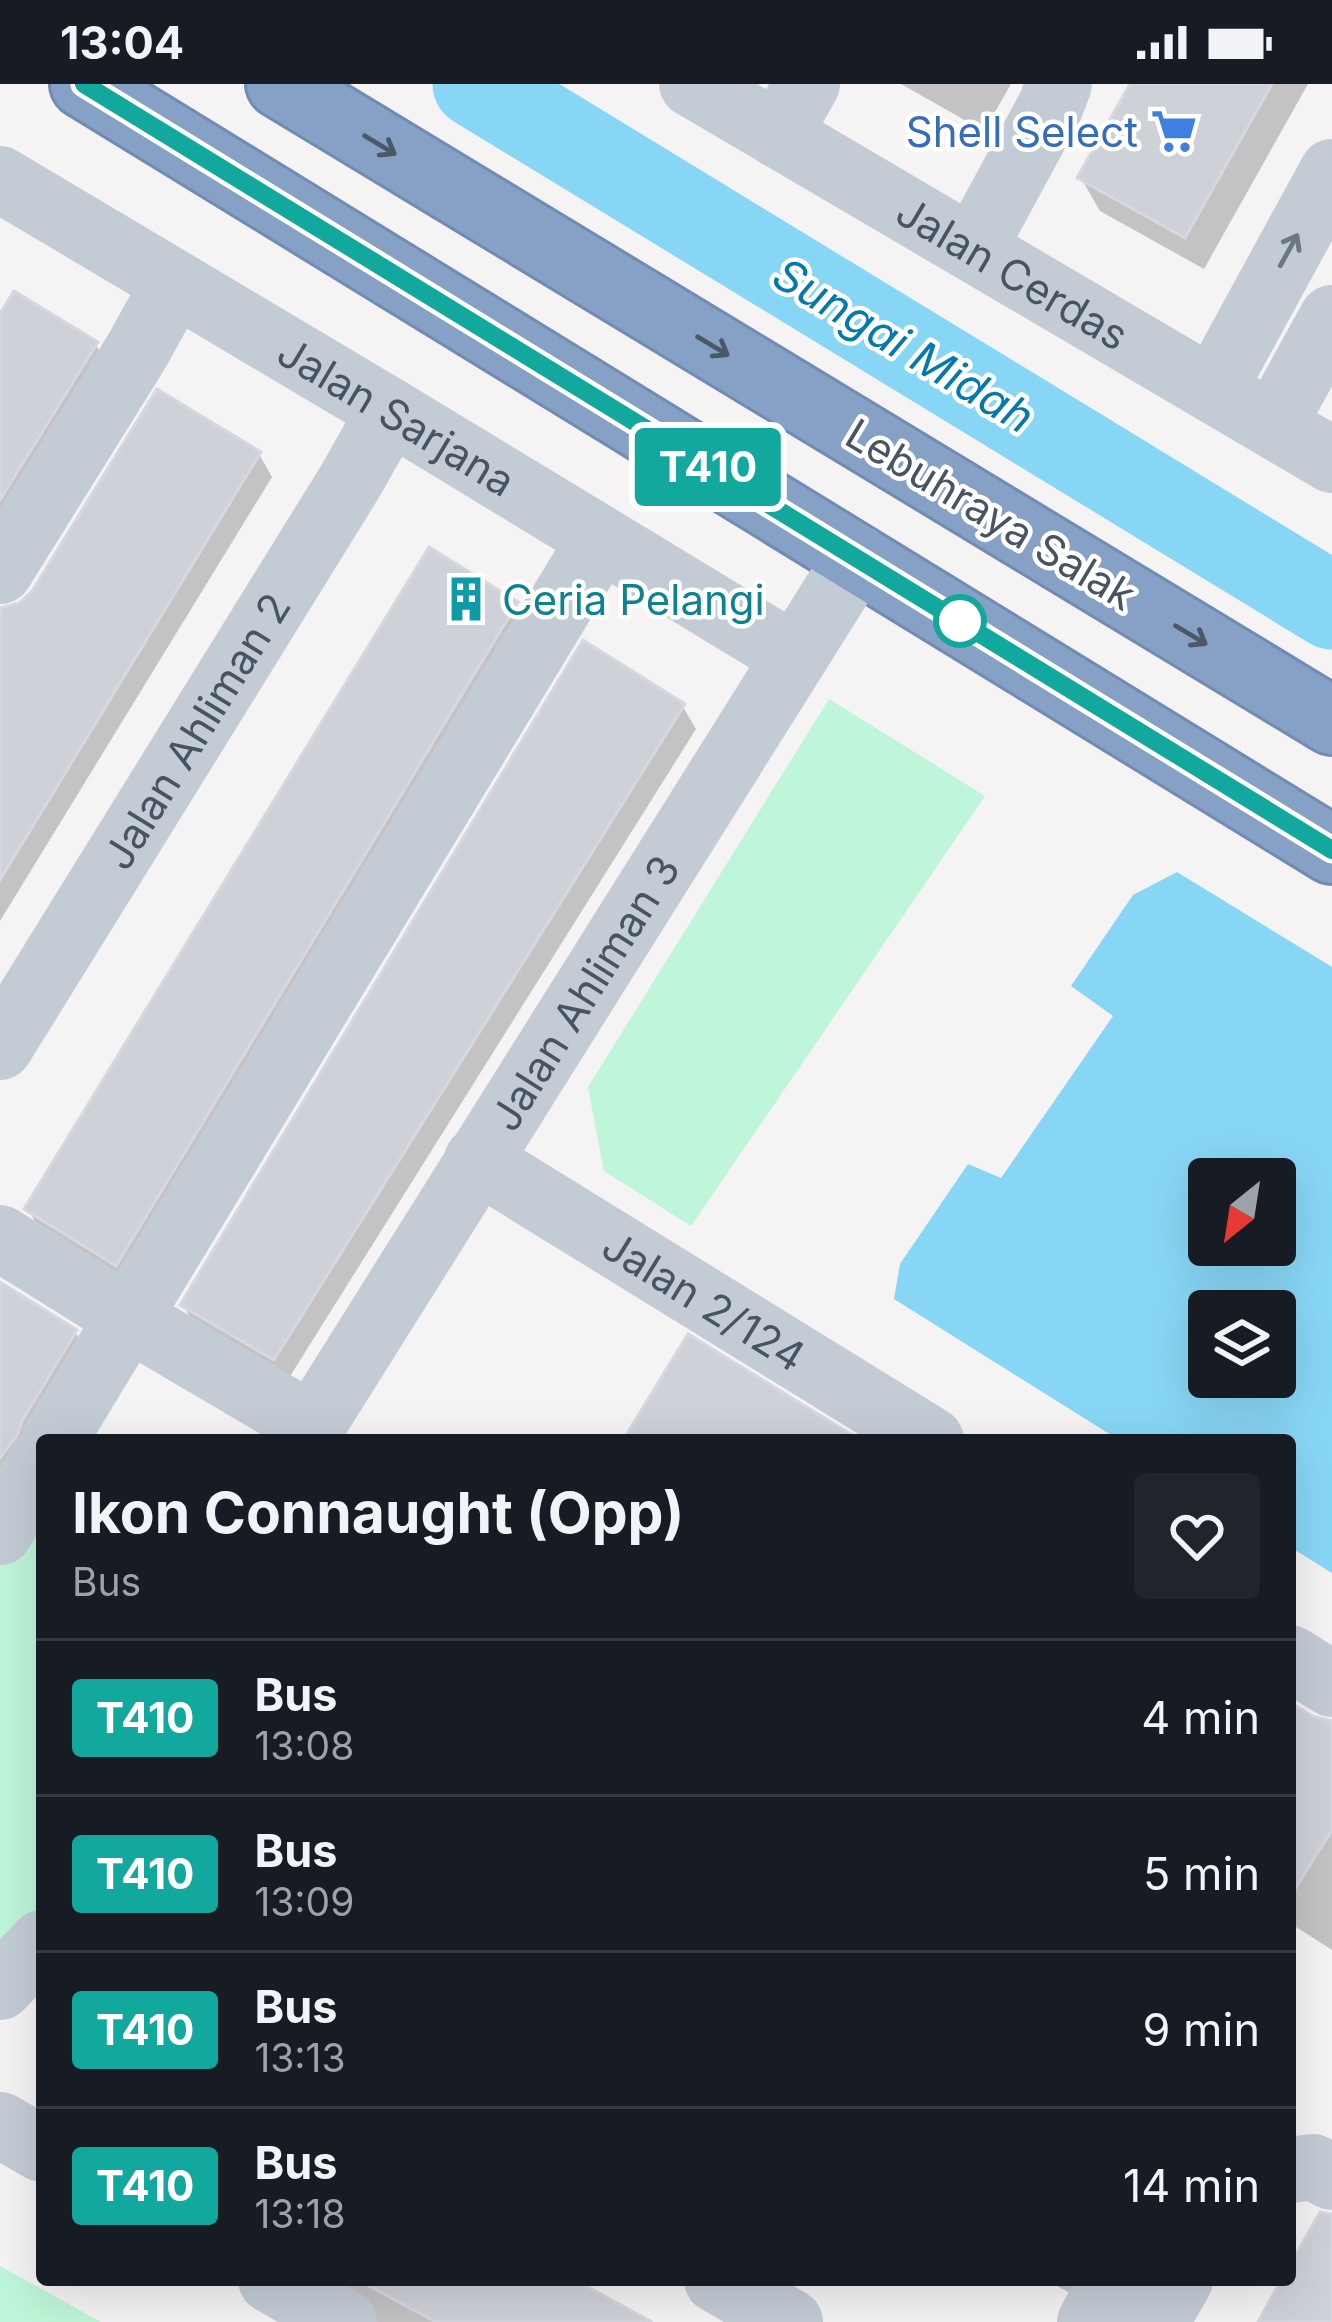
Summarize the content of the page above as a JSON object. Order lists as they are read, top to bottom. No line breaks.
{"streets":{"highway":["Lebuhraya Salak"],"street":["Jalan Cerdas","Jalan Sarjana","Jalan Ahliman 2","Jalan Ahliman 3","Jalan 2/124"]},"crossings":[["Jalan Sarjana","Jalan Ahliman 2"],["Jalan Sarjana","Jalan Ahliman 3"],["Jalan Ahliman 3","Jalan 2/124"]],"water":["Sungai Midah"],"places":{"supermarket":["Shell Select"],"building":["Ceria Pelangi"]},"lines":["bus line T410"],"north":"bottom left","page":{"status":"13:04","on_map":"T410","heading":["Ikon Connaught (Opp)","Bus"],"list":[{"mark":"T410","name":"Bus","note":"13:08","value":"4 min"},{"mark":"T410","name":"Bus","note":"13:09","value":"5 min"},{"mark":"T410","name":"Bus","note":"13:13","value":"9 min"},{"mark":"T410","name":"Bus","note":"13:18","value":"14 min"}]}}
